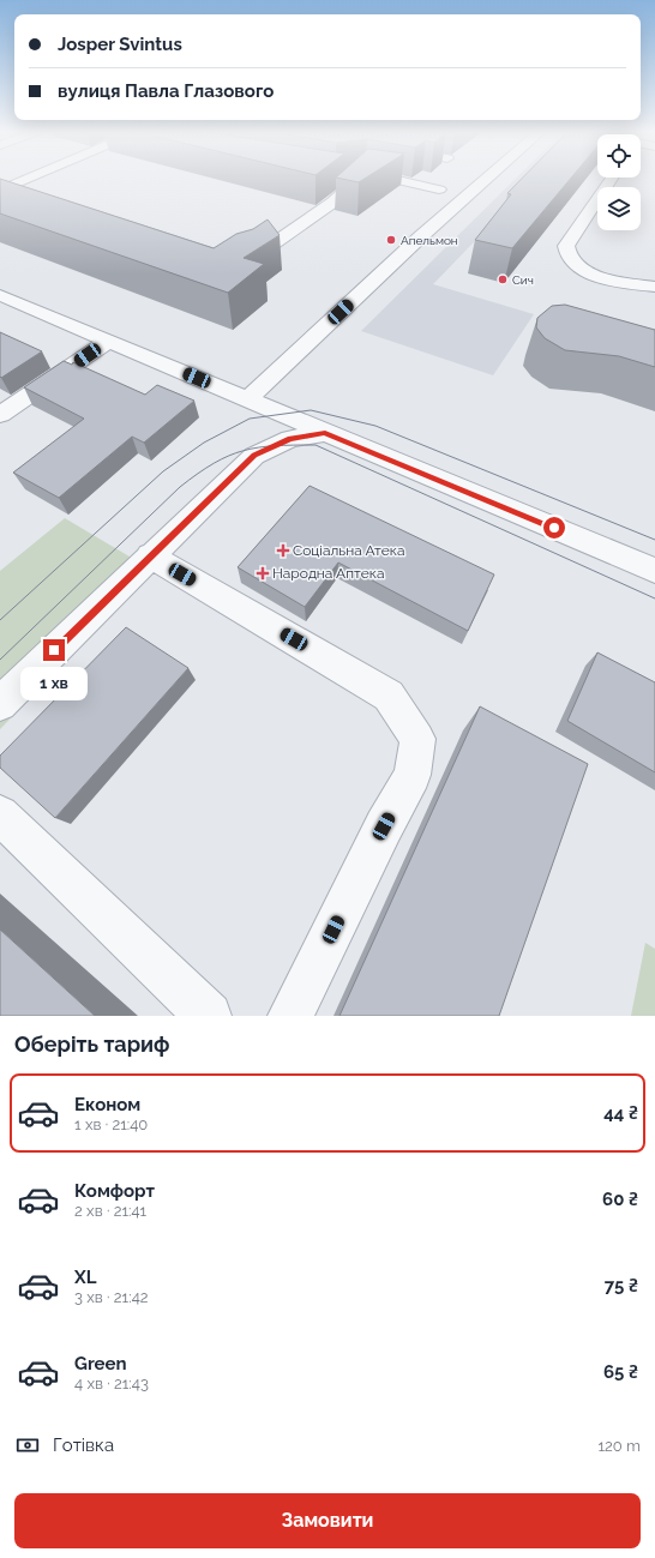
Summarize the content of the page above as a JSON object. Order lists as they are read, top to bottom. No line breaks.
{"places":{"other":["Апельмон","Сич"],"health":["Соціальна Атека","Народна Аптека"]},"page":{"banner":["Josper Svintus","вулиця Павла Глазового"],"bubble":"1 хв","heading":"Оберіть тариф","list":[{"name":"Економ","note":"1 хв · 21:40","value":"44 ₴"},{"name":"Комфорт","note":"2 хв · 21:41","value":"60 ₴"},{"name":"XL","note":"3 хв · 21:42","value":"75 ₴"},{"name":"Green","note":"4 хв · 21:43","value":"65 ₴"}],"pay":["Готівка","120 m"],"buttons":"Замовити"}}
